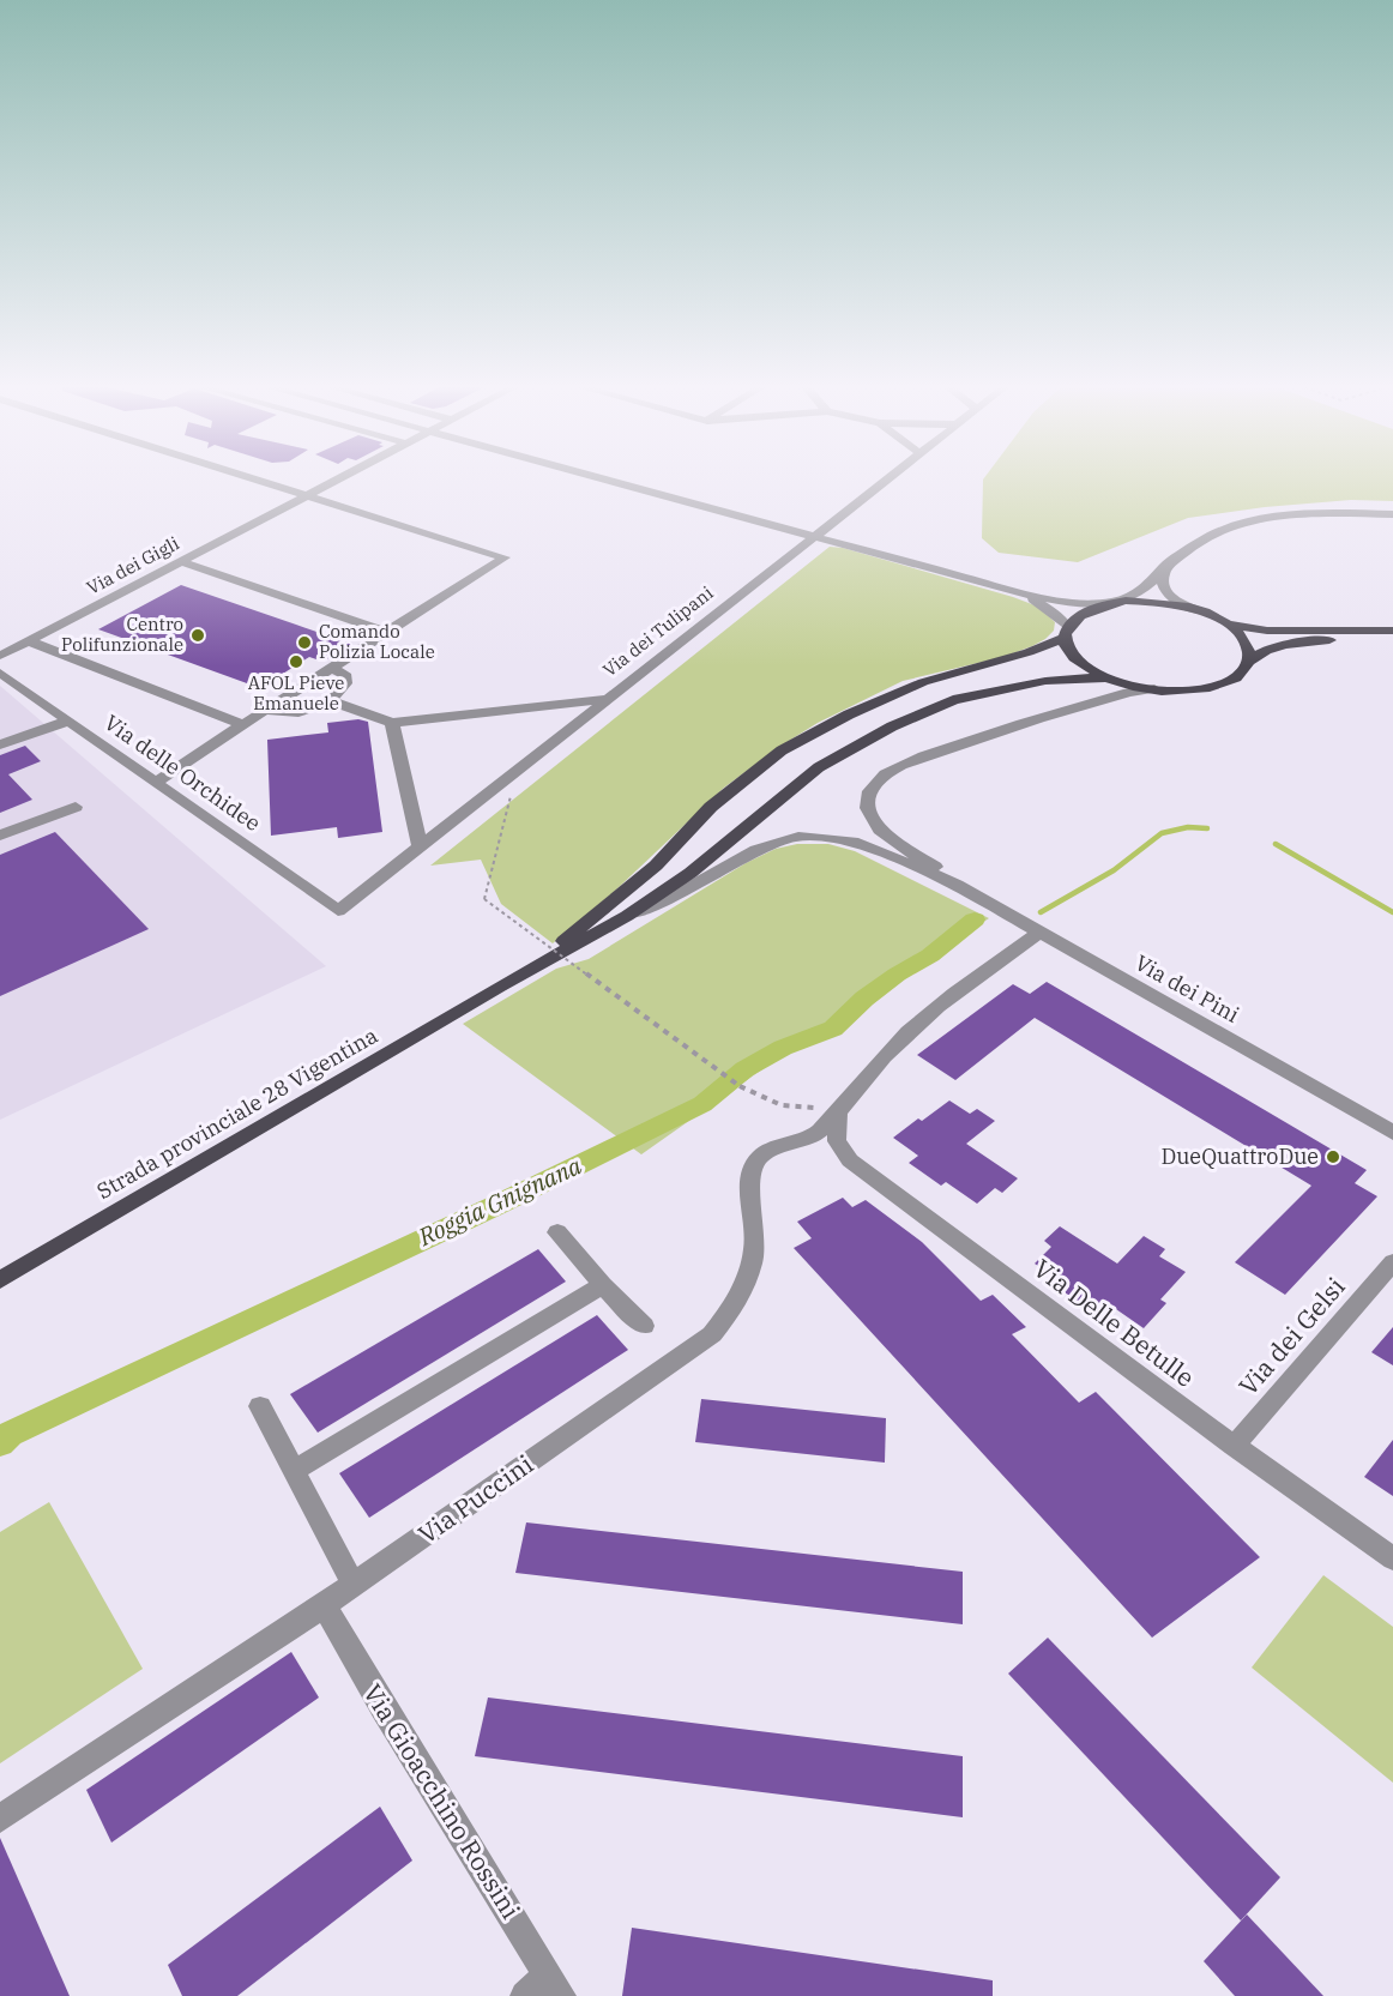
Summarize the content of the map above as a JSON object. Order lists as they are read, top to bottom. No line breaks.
{"streets":{"main road":["Strada provinciale 28 Vigentina"],"street":["Via dei Gigli","Via dei Tulipani","Via delle Orchidee","Via dei Pini","Via Delle Betulle","Via dei Gelsi","Via Puccini","Via Gioacchino Rossini"]},"crossings":[["Via dei Tulipani","Via delle Orchidee"],["Via dei Pini","Via Puccini"],["Via Delle Betulle","Via dei Gelsi"],["Via Delle Betulle","Via Puccini"],["Via Puccini","Via Gioacchino Rossini"]],"water":["Roggia Gnignana"],"places":["Centro Polifunzionale","Comando Polizia Locale","AFOL Pieve Emanuele","DueQuattroDue"]}
